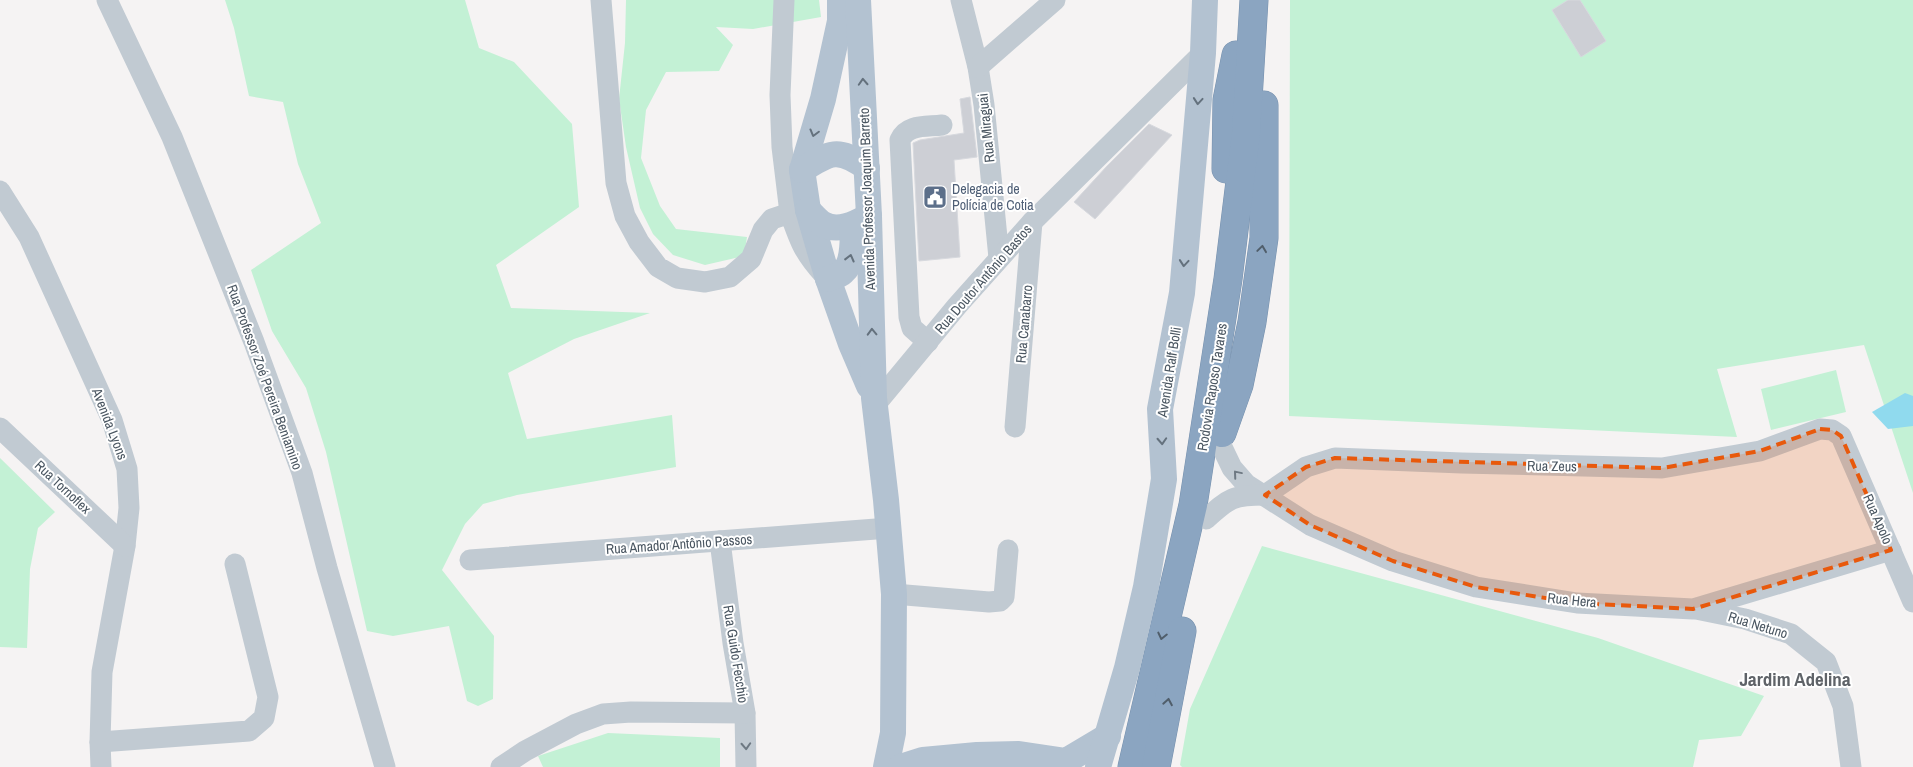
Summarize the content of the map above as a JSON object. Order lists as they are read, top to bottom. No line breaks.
{"streets":{"highway":["Rodovia Raposo Tavares"],"main road":["Avenida Professor Joaquim Barreto","Avenida Ralf Bolli"],"street":["Rua Miraguai","Rua Doutor Antônio Bastos","Rua Canabarro","Rua Professor Zoé Pereira Beniamino","Avenida Lyons","Rua Zeus","Rua Tornoflex","Rua Apolo","Rua Amador Antônio Passos","Rua Hera","Rua Netuno","Rua Guido Fecchio"]},"crossings":[["Rua Miraguai","Rua Doutor Antônio Bastos"],["Avenida Professor Joaquim Barreto","Rua Doutor Antônio Bastos"],["Avenida Professor Joaquim Barreto","Rua Amador Antônio Passos"],["Rua Doutor Antônio Bastos","Rua Canabarro"],["Rua Doutor Antônio Bastos","Avenida Ralf Bolli"],["Rodovia Raposo Tavares","Rua Hera"],["Avenida Lyons","Rua Tornoflex"],["Rua Zeus","Rua Apolo"],["Rua Zeus","Rua Hera"],["Rua Apolo","Rua Hera"],["Rua Amador Antônio Passos","Rua Guido Fecchio"],["Rua Hera","Rua Netuno"]],"one_way":["Avenida Ralf Bolli"],"districts":["Jardim Adelina"],"places":{"public building":["Delegacia de Polícia de Cotia"]}}
